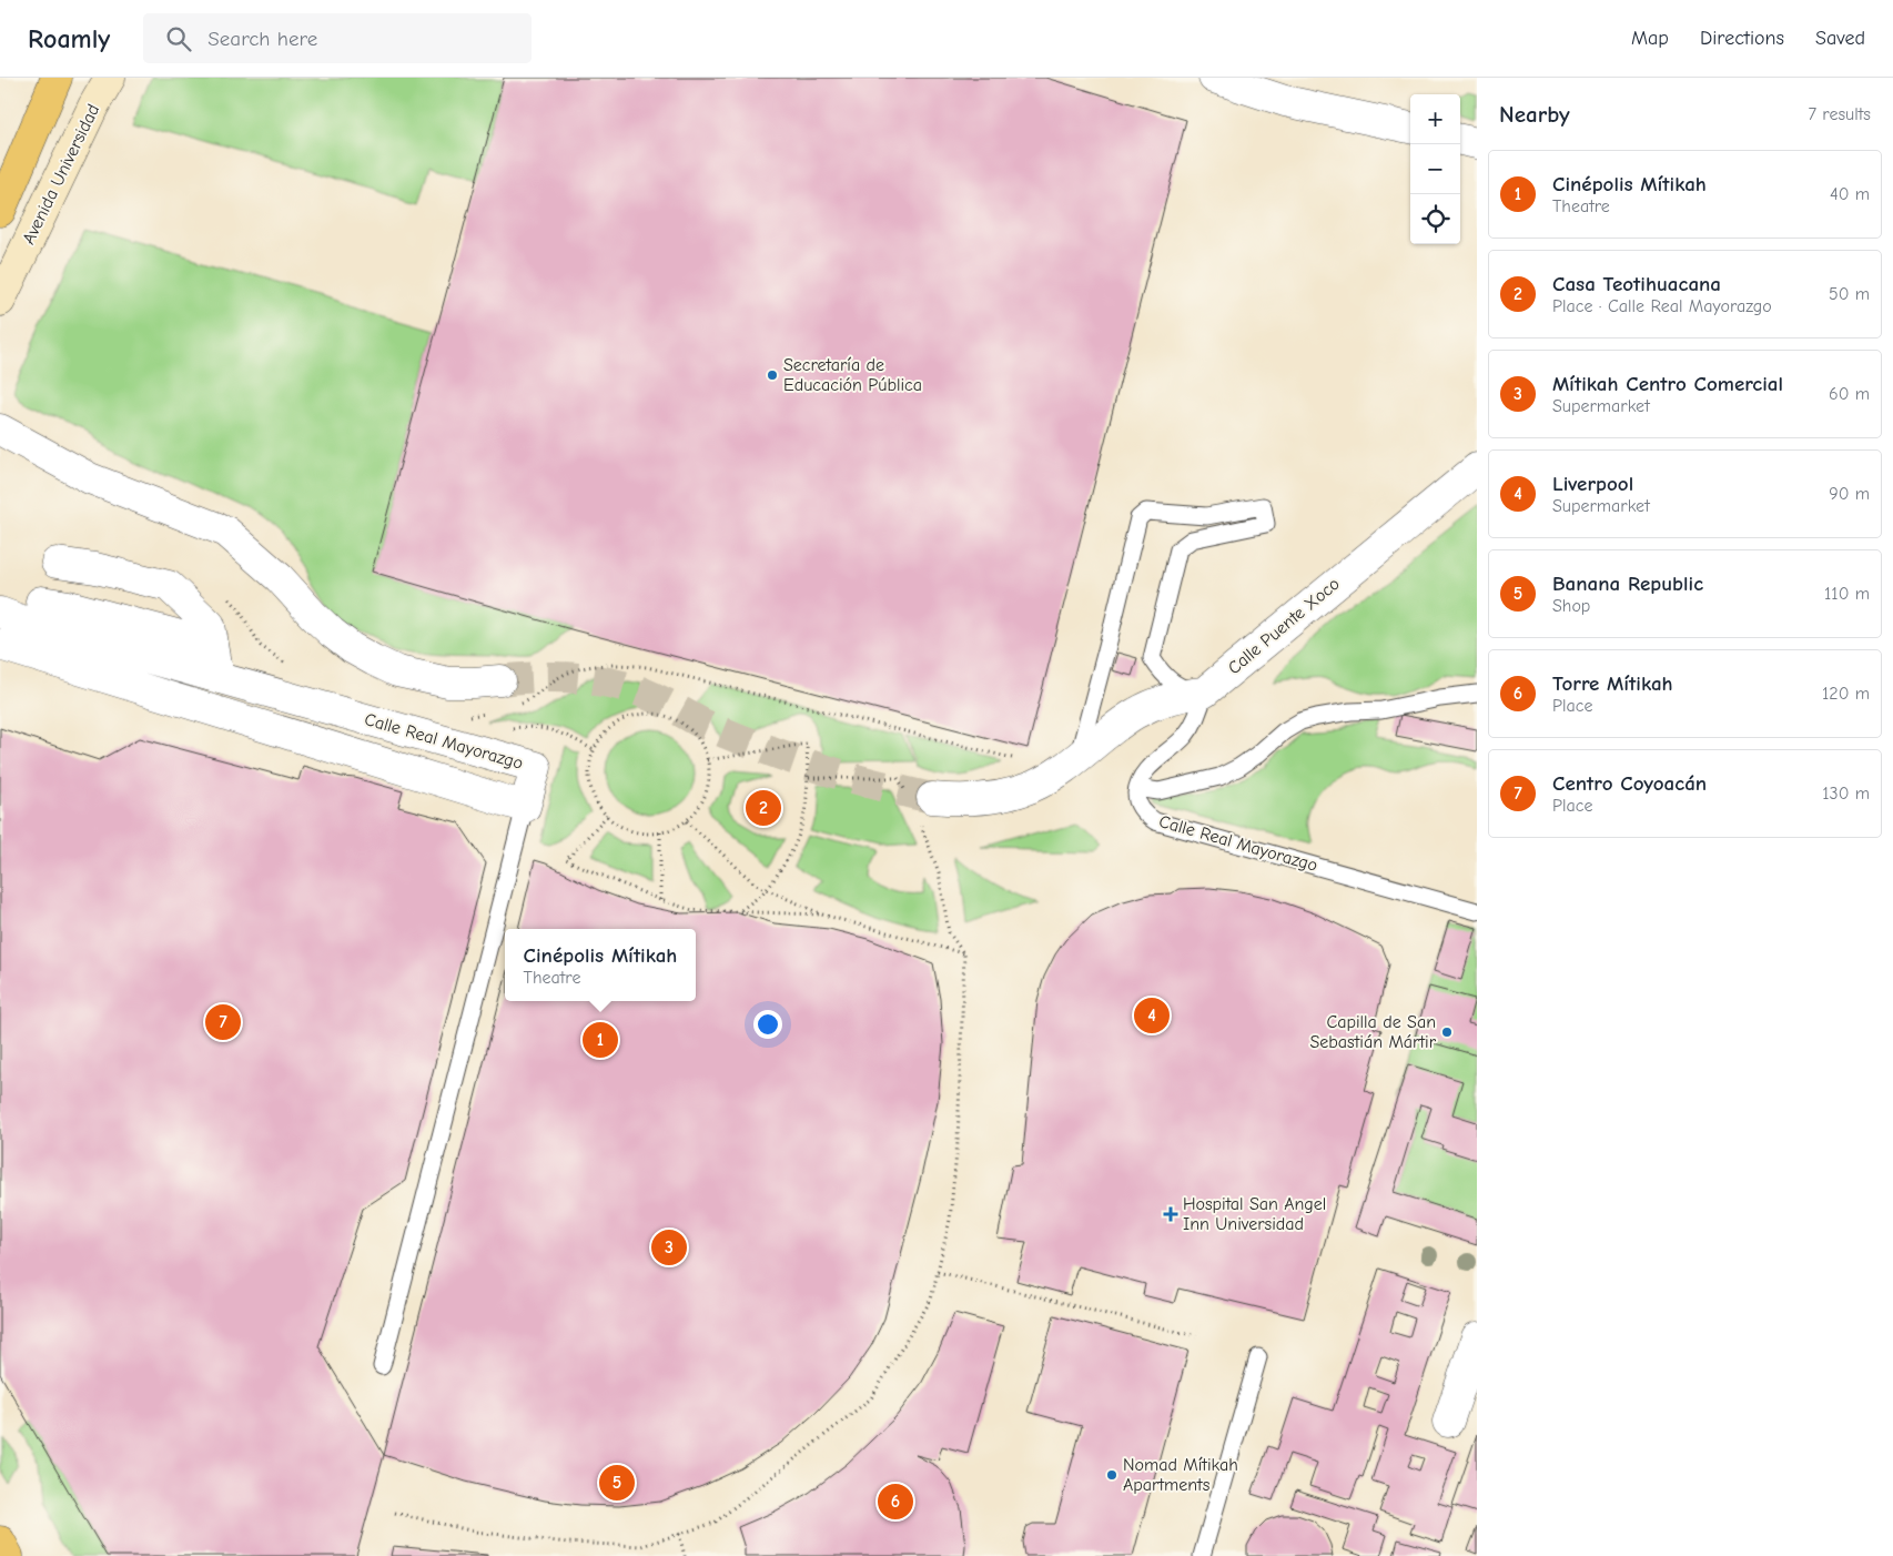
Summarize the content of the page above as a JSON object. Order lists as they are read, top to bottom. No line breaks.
{"streets":{"main road":["Avenida Universidad"],"street":["Calle Puente Xoco","Calle Real Mayorazgo"]},"places":{"other":["Secretaría de Educación Pública","Capilla de San Sebastián Mártir","Nomad Mítikah Apartments"],"health":["Hospital San Angel Inn Universidad"]},"page":{"header":"Roamly","search":"Search here","nav":["Map","Directions","Saved"],"heading":["Nearby","7 results"],"map_buttons":["+","−"],"list":[{"mark":"1","name":"Cinépolis Mítikah","note":"Theatre","value":"40 m"},{"mark":"2","name":"Casa Teotihuacana","note":"Place · Calle Real Mayorazgo","value":"50 m"},{"mark":"3","name":"Mítikah Centro Comercial","note":"Supermarket","value":"60 m"},{"mark":"4","name":"Liverpool","note":"Supermarket","value":"90 m"},{"mark":"5","name":"Banana Republic","note":"Shop","value":"110 m"},{"mark":"6","name":"Torre Mítikah","note":"Place","value":"120 m"},{"mark":"7","name":"Centro Coyoacán","note":"Place","value":"130 m"}],"pins":["2","4","7","1","3","5","6"],"popup":["Cinépolis Mítikah","Theatre"]}}
